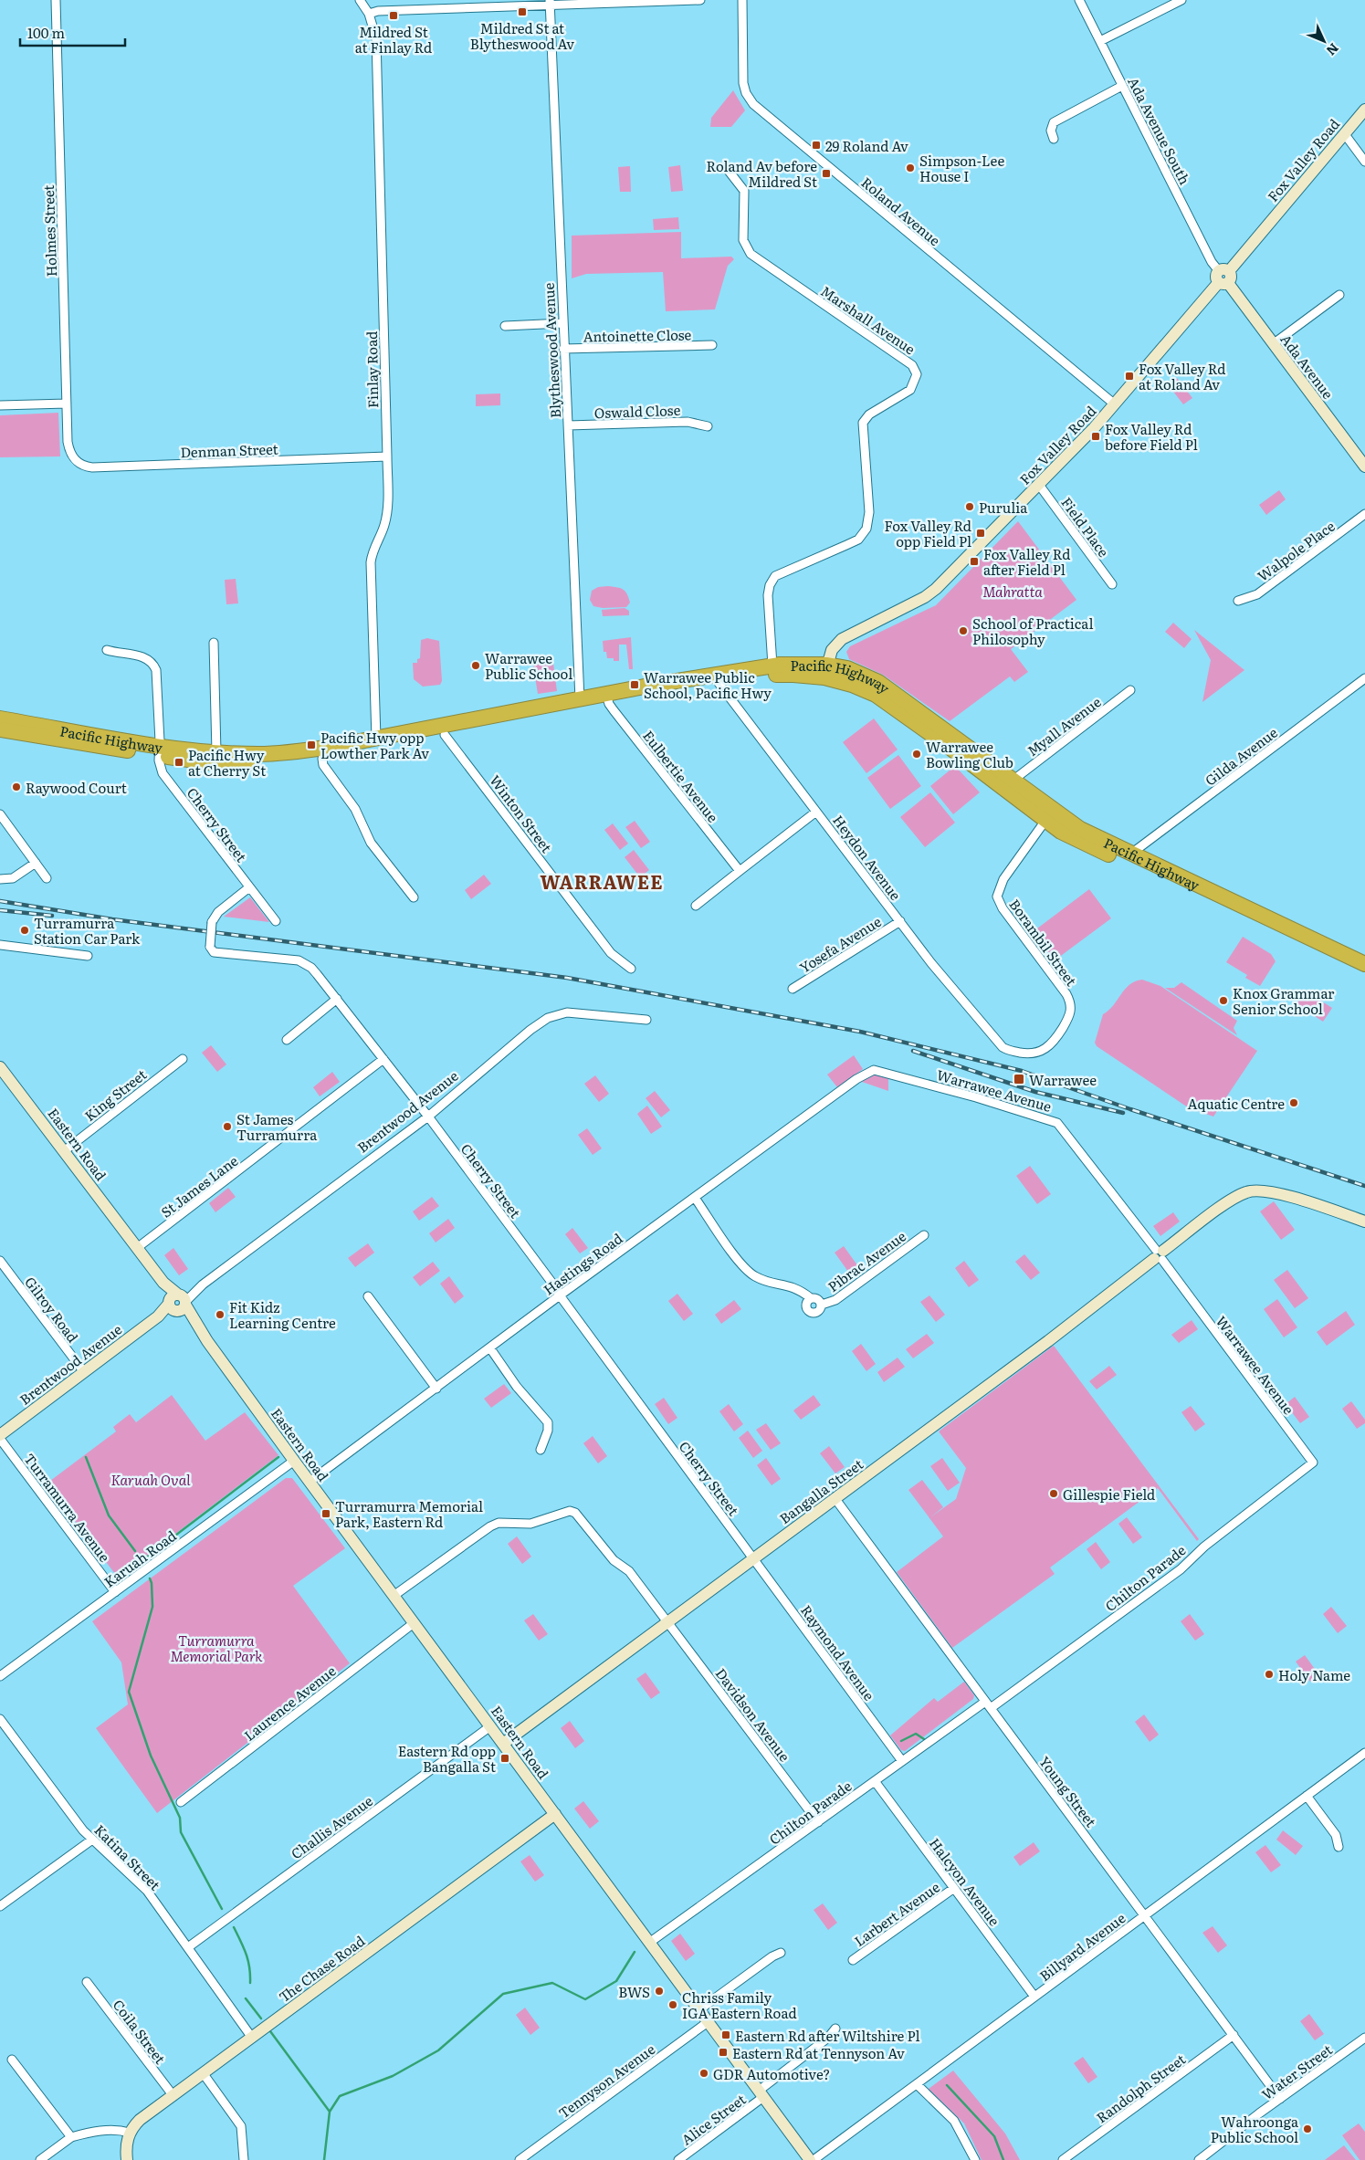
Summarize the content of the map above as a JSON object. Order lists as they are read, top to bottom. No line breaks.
{"streets":{"highway":["Pacific Highway"],"main road":["Fox Valley Road","Ada Avenue","Brentwood Avenue","Eastern Road","Bangalla Street","The Chase Road"],"street":["Ada Avenue South","Roland Avenue","Holmes Street","Marshall Avenue","Antoinette Close","Blytheswood Avenue","Finlay Road","Oswald Close","Denman Street","Field Place","Walpole Place","Myall Avenue","Gilda Avenue","Eulbertie Avenue","Winton Street","Cherry Street","Heydon Avenue","Borambil Street","Yosefa Avenue","Warrawee Avenue","King Street","St James Lane","Pibrac Avenue","Hastings Road","Gilroy Road","Turramurra Avenue","Karuah Road","Chilton Parade","Raymond Avenue","Laurence Avenue","Davidson Avenue","Young Street","Challis Avenue","Katina Street","Halcyon Avenue","Larbert Avenue","Billyard Avenue","Coila Street","Water Street","Tennyson Avenue","Randolph Street","Alice Street"]},"crossings":[["Ada Avenue South","Fox Valley Road"],["Ada Avenue South","Ada Avenue"],["Fox Valley Road","Roland Avenue"],["Fox Valley Road","Ada Avenue"],["Fox Valley Road","Field Place"],["Fox Valley Road","Pacific Highway"],["Holmes Street","Denman Street"],["Marshall Avenue","Pacific Highway"],["Antoinette Close","Blytheswood Avenue"],["Blytheswood Avenue","Oswald Close"],["Blytheswood Avenue","Pacific Highway"],["Finlay Road","Denman Street"],["Finlay Road","Pacific Highway"],["Pacific Highway","Myall Avenue"],["Pacific Highway","Gilda Avenue"],["Pacific Highway","Eulbertie Avenue"],["Pacific Highway","Winton Street"],["Pacific Highway","Cherry Street"],["Pacific Highway","Heydon Avenue"],["Pacific Highway","Borambil Street"],["Cherry Street","Brentwood Avenue"],["Cherry Street","St James Lane"],["Cherry Street","Hastings Road"],["Cherry Street","Bangalla Street"],["Cherry Street","Raymond Avenue"],["Heydon Avenue","Borambil Street"],["Heydon Avenue","Yosefa Avenue"],["Warrawee Avenue","Hastings Road"],["Warrawee Avenue","Bangalla Street"],["Warrawee Avenue","Chilton Parade"],["King Street","Eastern Road"],["Brentwood Avenue","Eastern Road"],["Brentwood Avenue","Gilroy Road"],["Brentwood Avenue","Turramurra Avenue"],["Eastern Road","St James Lane"],["Eastern Road","Hastings Road"],["Eastern Road","Bangalla Street"],["Eastern Road","Karuah Road"],["Eastern Road","Chilton Parade"],["Eastern Road","Laurence Avenue"],["Eastern Road","Davidson Avenue"],["Eastern Road","Challis Avenue"],["Eastern Road","The Chase Road"],["Eastern Road","Tennyson Avenue"],["Eastern Road","Alice Street"],["Bangalla Street","Raymond Avenue"],["Bangalla Street","Davidson Avenue"],["Bangalla Street","Young Street"],["Turramurra Avenue","Karuah Road"],["Chilton Parade","Raymond Avenue"],["Chilton Parade","Davidson Avenue"],["Chilton Parade","Young Street"],["Chilton Parade","Halcyon Avenue"],["Young Street","Billyard Avenue"],["Young Street","Water Street"],["Young Street","Randolph Street"],["Challis Avenue","Katina Street"],["Katina Street","The Chase Road"],["Halcyon Avenue","Larbert Avenue"],["Halcyon Avenue","Billyard Avenue"],["The Chase Road","Coila Street"]],"districts":["WARRAWEE"],"parks":["Mahratta","Karuah Oval","Turramurra Memorial Park"],"places":{"transit":["Mildred St at Blytheswood Av","Mildred St at Finlay Rd","29 Roland Av","Roland Av before Mildred St","Fox Valley Rd at Roland Av","Fox Valley Rd before Field Pl","Fox Valley Rd opp Field Pl","Fox Valley Rd after Field Pl","Warrawee Public School, Pacific Hwy","Pacific Hwy opp Lowther Park Av","Pacific Hwy at Cherry St","Warrawee","Turramurra Memorial Park, Eastern Rd","Eastern Rd opp Bangalla St","Eastern Rd after Wiltshire Pl","Eastern Rd at Tennyson Av"],"other":["Simpson-Lee House I","Purulia","School of Practical Philosophy","Warrawee Public School","Warrawee Bowling Club","Raywood Court","Turramurra Station Car Park","Knox Grammar Senior School","Aquatic Centre","St James Turramurra","Fit Kidz Learning Centre","Gillespie Field","Holy Name","BWS","Chriss Family IGA Eastern Road","GDR Automotive?","Wahroonga Public School"]},"scale_bar":"100 m","north":"bottom right"}
